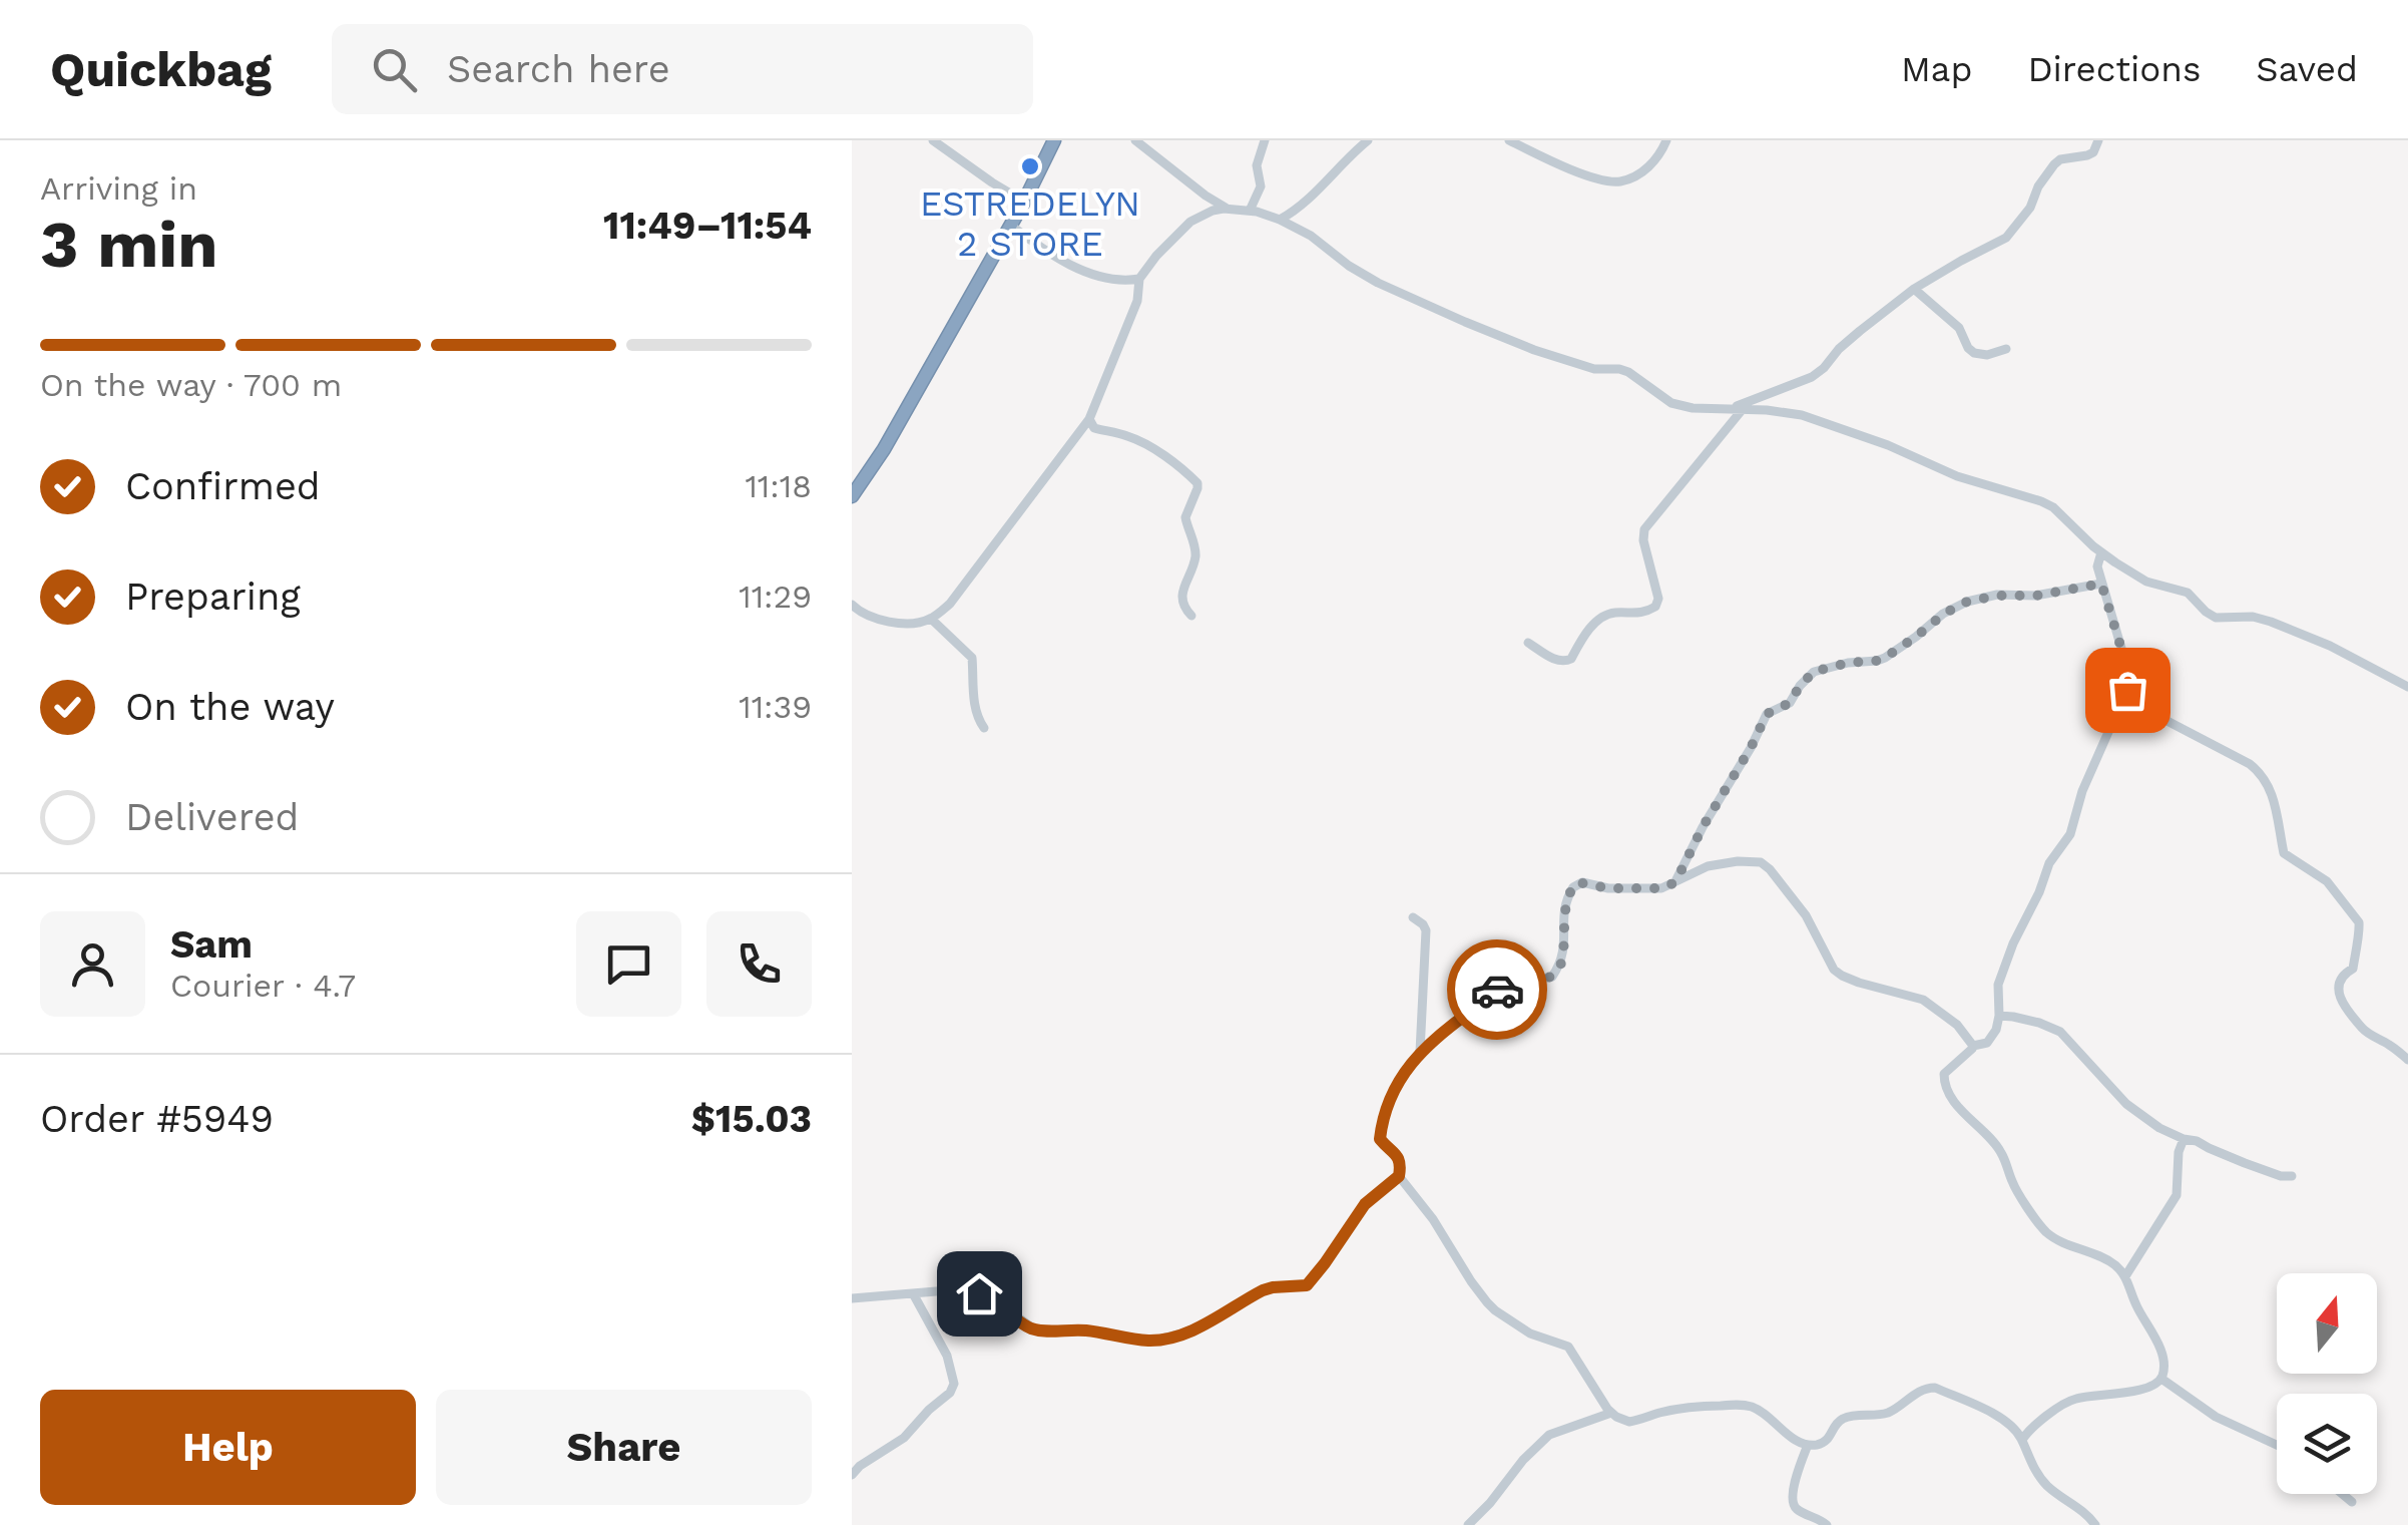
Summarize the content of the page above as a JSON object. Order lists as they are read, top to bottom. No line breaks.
{"places":["ESTREDELYN 2 STORE"],"north":"top","page":{"header":"Quickbag","search":"Search here","nav":["Map","Directions","Saved"],"heading":["3 min","Arriving in","11:49–11:54"],"panel":["Sam","Courier · 4.7","Order #5949","$15.03"],"bar":"On the way · 700 m","list":[["Confirmed","11:18"],["Preparing","11:29"],["On the way","11:39"],"Delivered"],"buttons":["Help","Share"]}}
